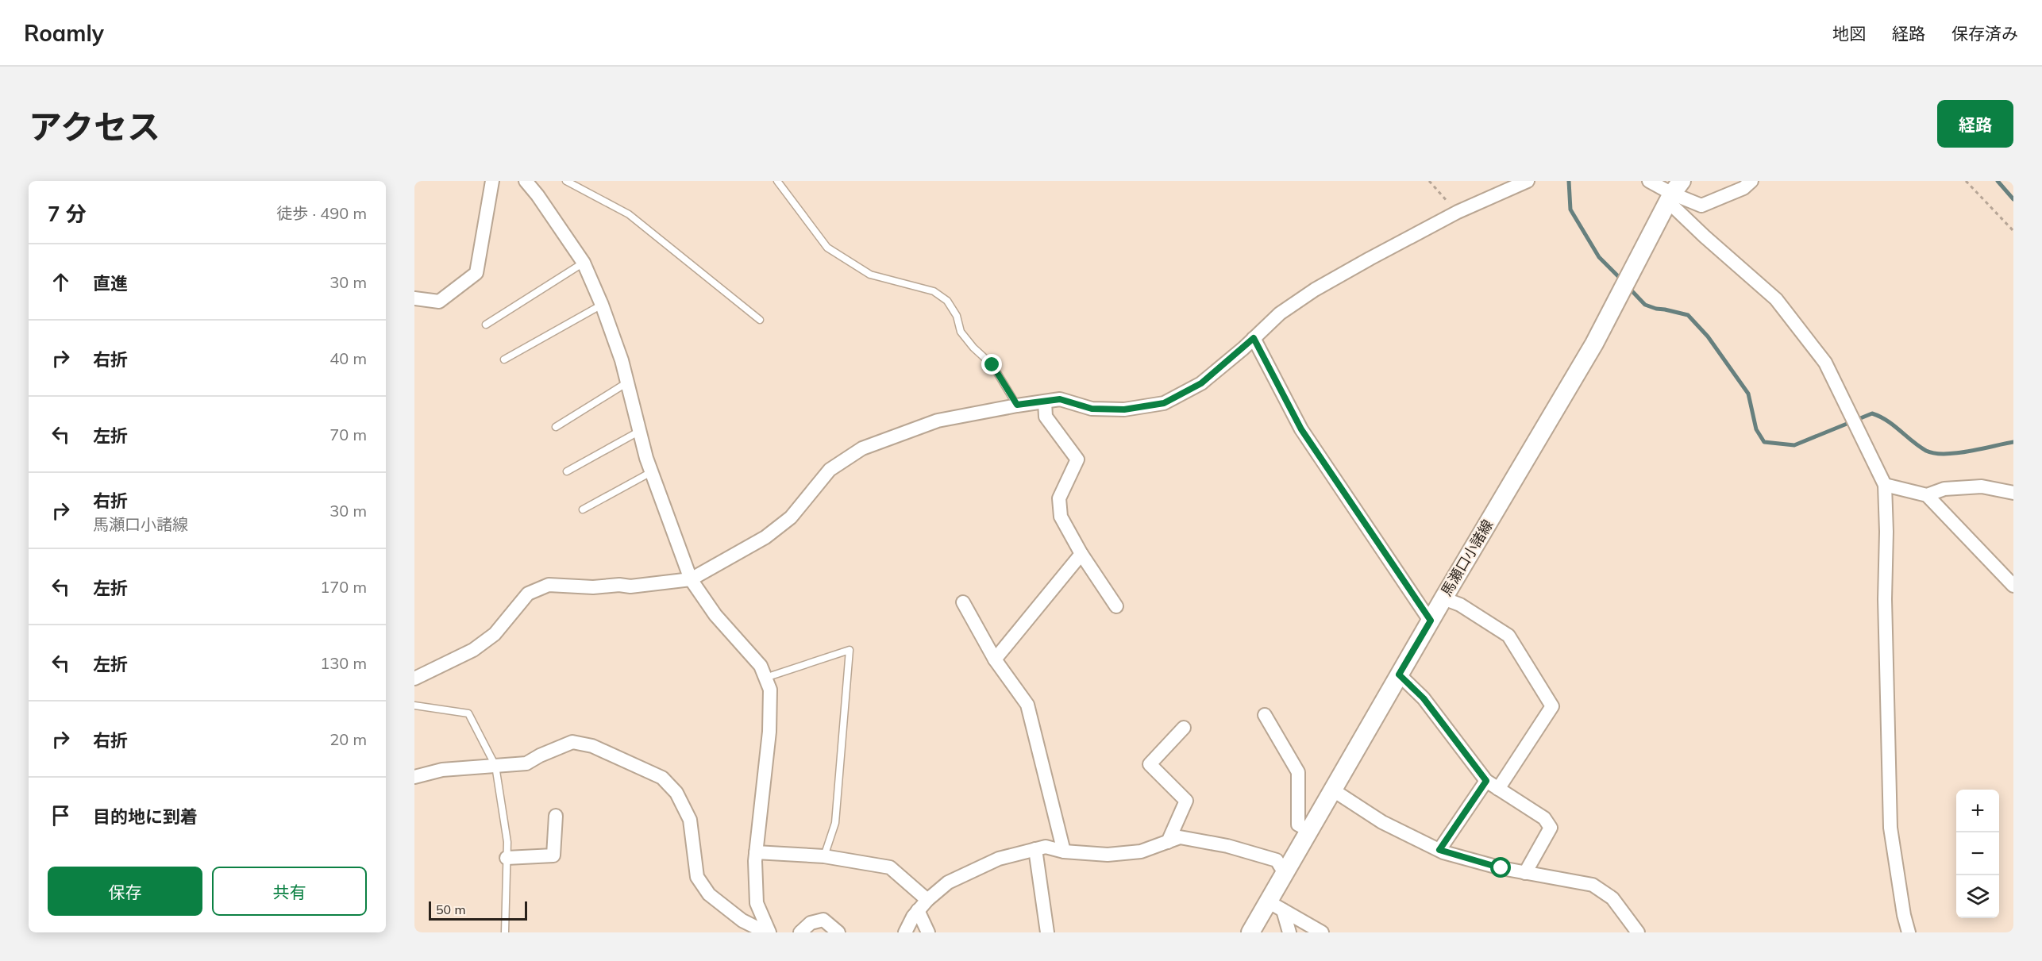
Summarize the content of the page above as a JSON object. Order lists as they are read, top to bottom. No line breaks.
{"streets":{"main road":["馬瀬口小諸線"]},"scale_bar":"50 m","page":{"header":"Roamly","nav":["地図","経路","保存済み"],"title":"アクセス","buttons":["経路",["保存","共有"]],"heading":["7 分","徒歩 · 490 m"],"list":[["直進","30 m"],["右折","40 m"],["左折","70 m"],["右折","馬瀬口小諸線","30 m"],["左折","170 m"],["左折","130 m"],["右折","20 m"],"目的地に到着"],"map_buttons":["+","−"],"scale":"50 m"}}
